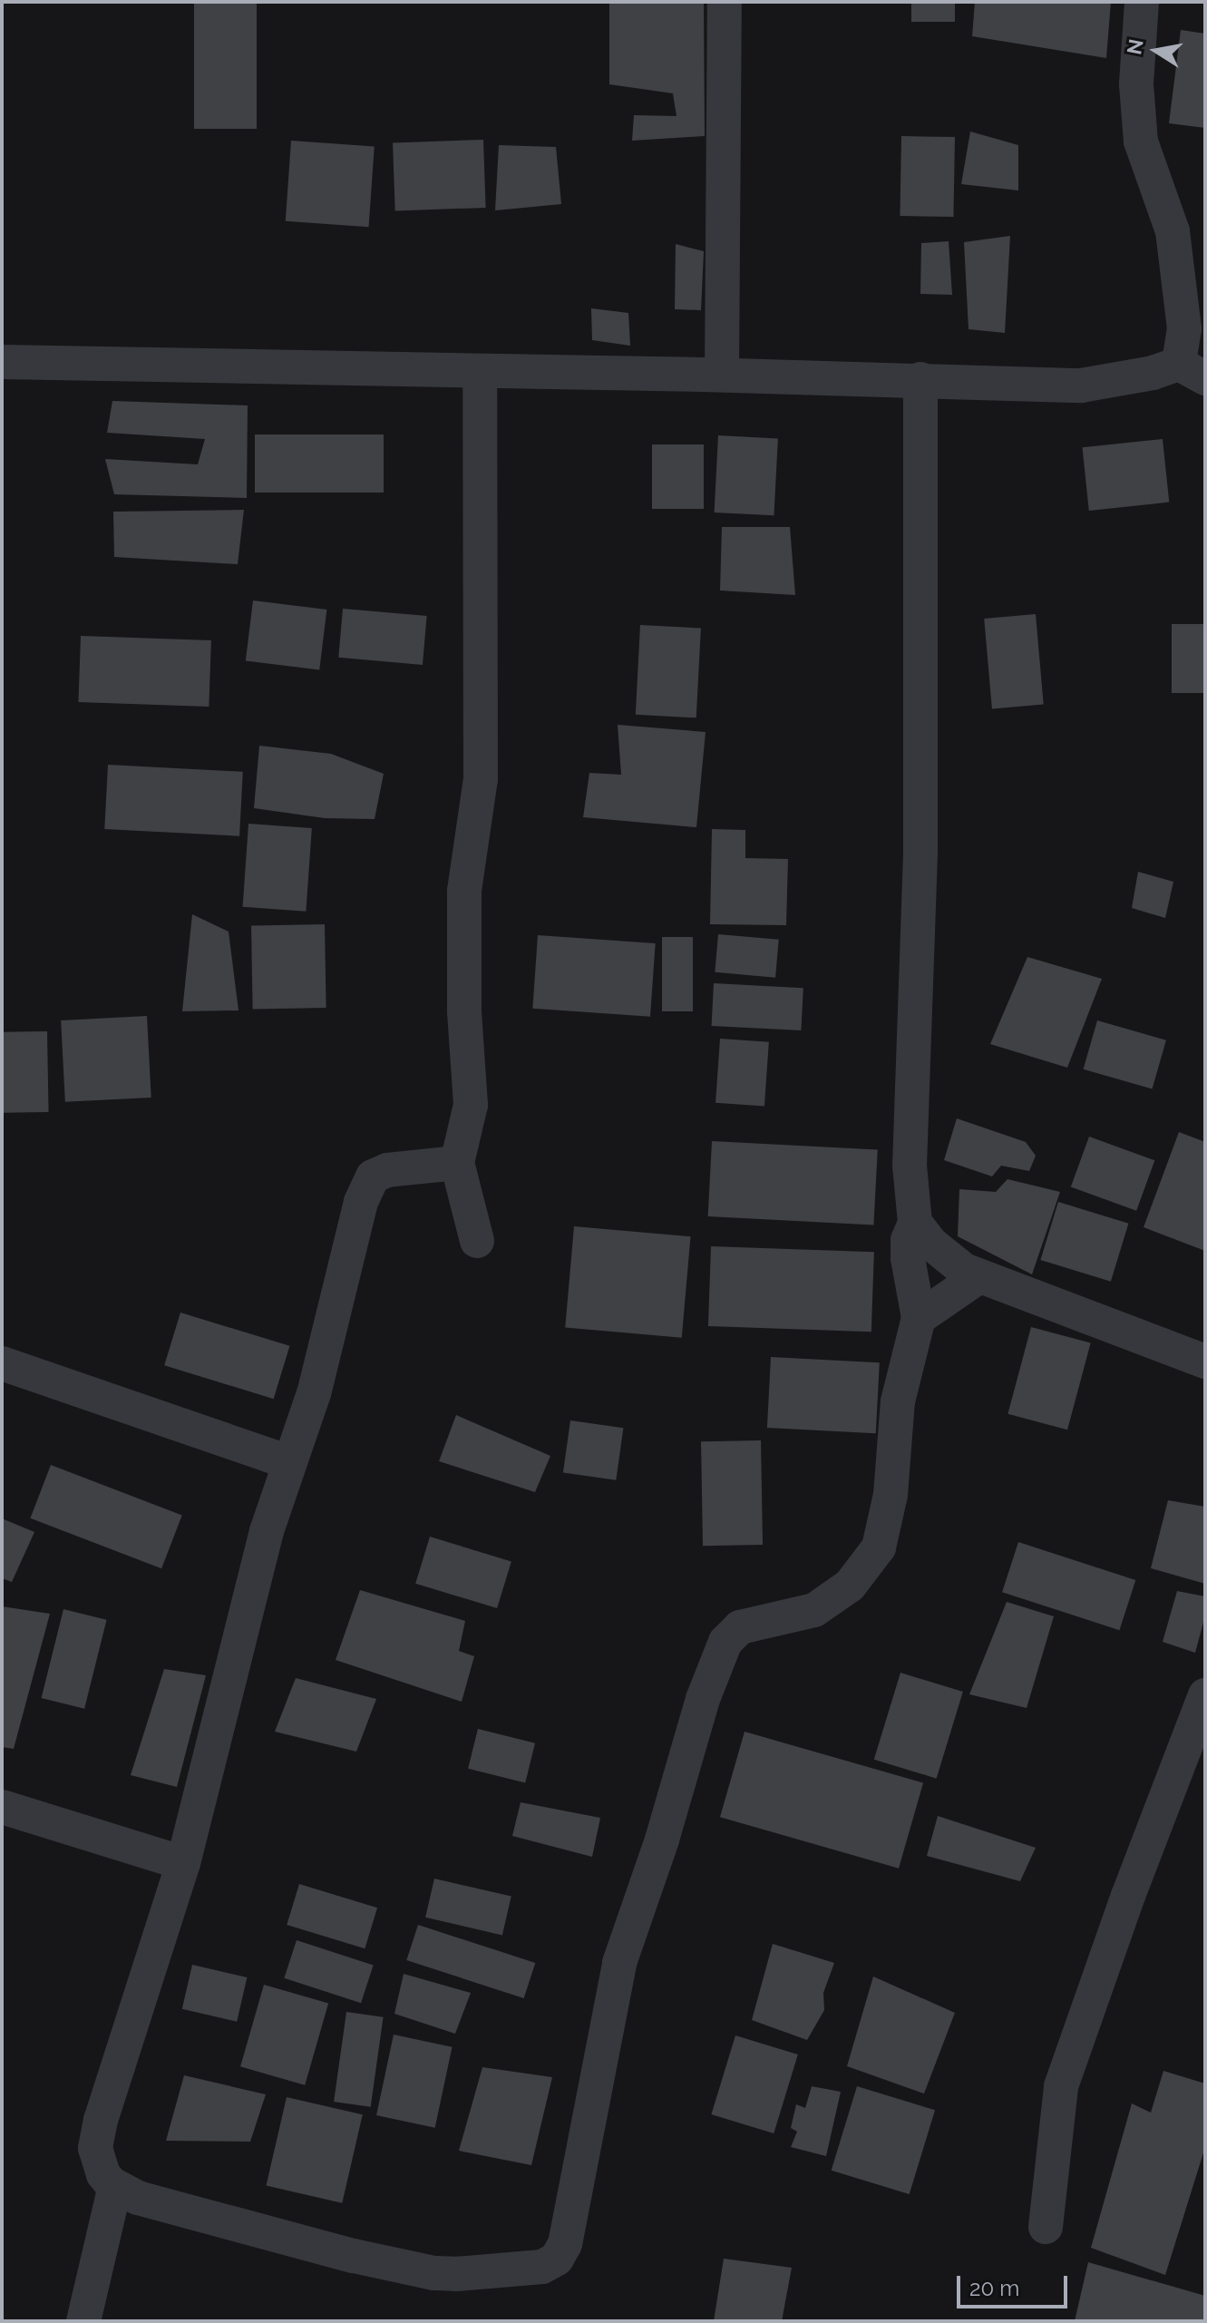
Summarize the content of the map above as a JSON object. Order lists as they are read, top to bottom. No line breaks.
{"scale_bar":"20 m","north":"left"}
